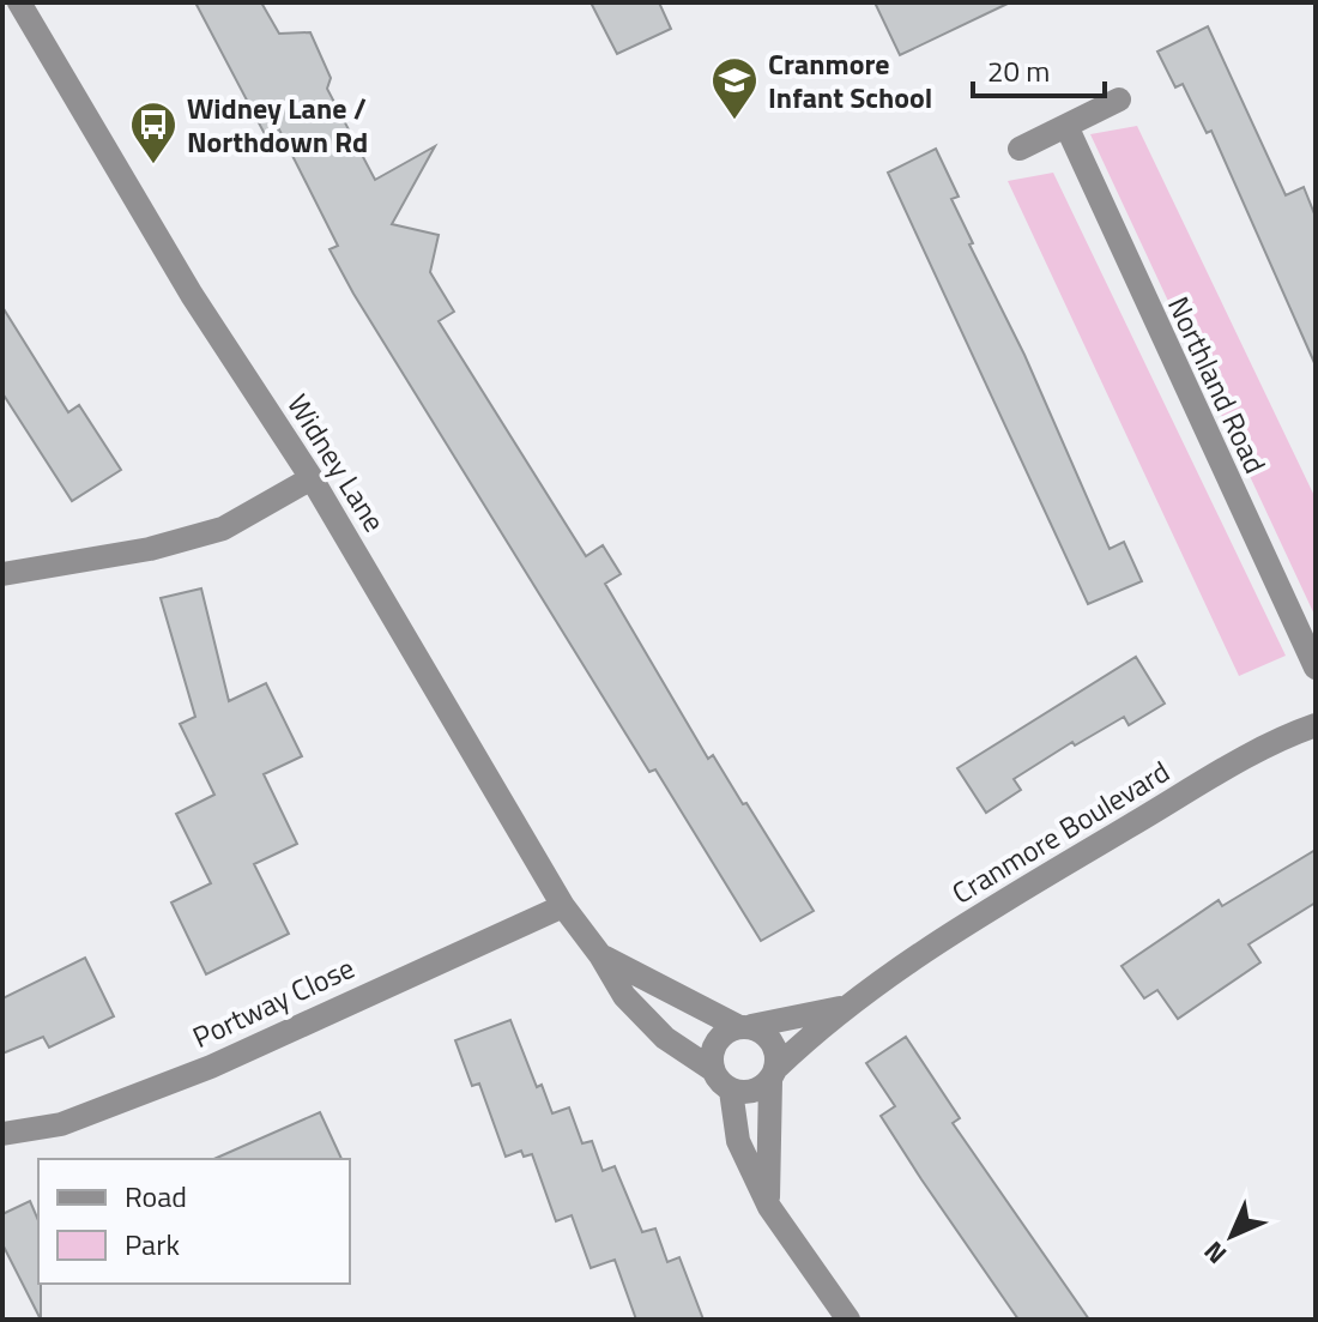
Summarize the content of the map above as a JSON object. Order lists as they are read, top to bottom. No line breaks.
{"streets":{"street":["Northland Road","Widney Lane","Cranmore Boulevard","Portway Close"]},"crossings":[["Widney Lane","Cranmore Boulevard"],["Widney Lane","Portway Close"]],"places":{"school or university":["Cranmore Infant School"],"bus stop":["Widney Lane / Northdown Rd"]},"legend":["Road","Park"],"scale_bar":"20 m","north":"bottom left"}
